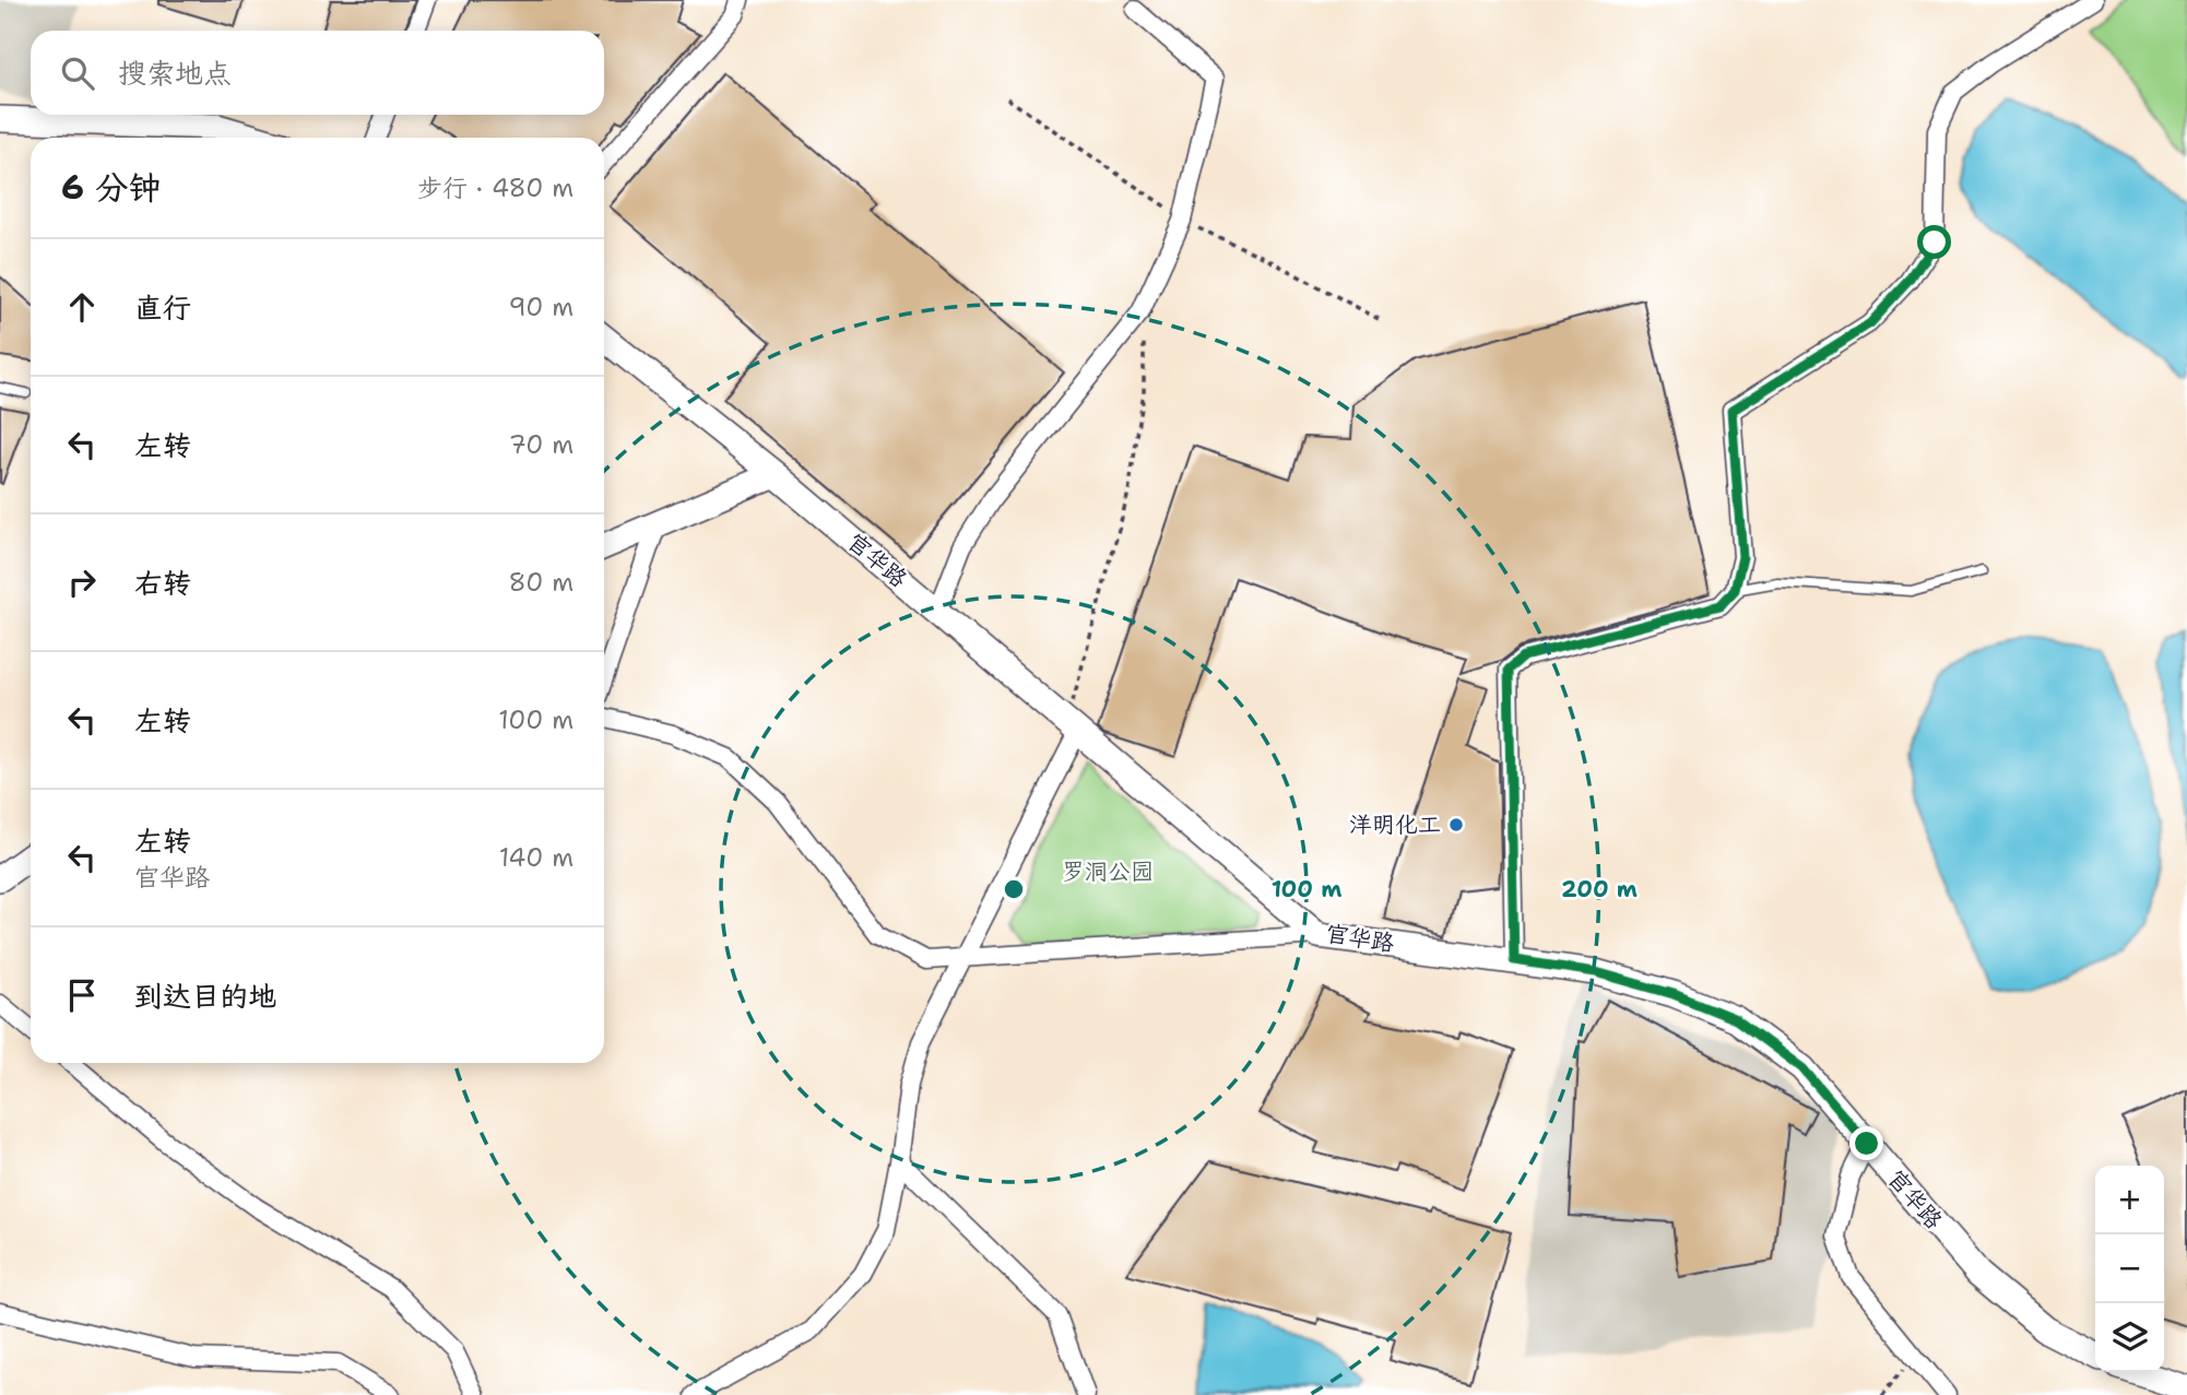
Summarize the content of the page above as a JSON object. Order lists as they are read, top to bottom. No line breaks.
{"streets":{"main road":["官华路"]},"parks":["罗洞公园"],"places":["洋明化工"],"page":{"search":"搜索地点","heading":["6 分钟","步行 · 480 m"],"list":[["直行","90 m"],["左转","70 m"],["右转","80 m"],["左转","100 m"],["左转","官华路","140 m"],"到达目的地"],"map_buttons":["+","−"]},"rings":["100 m","200 m"]}
